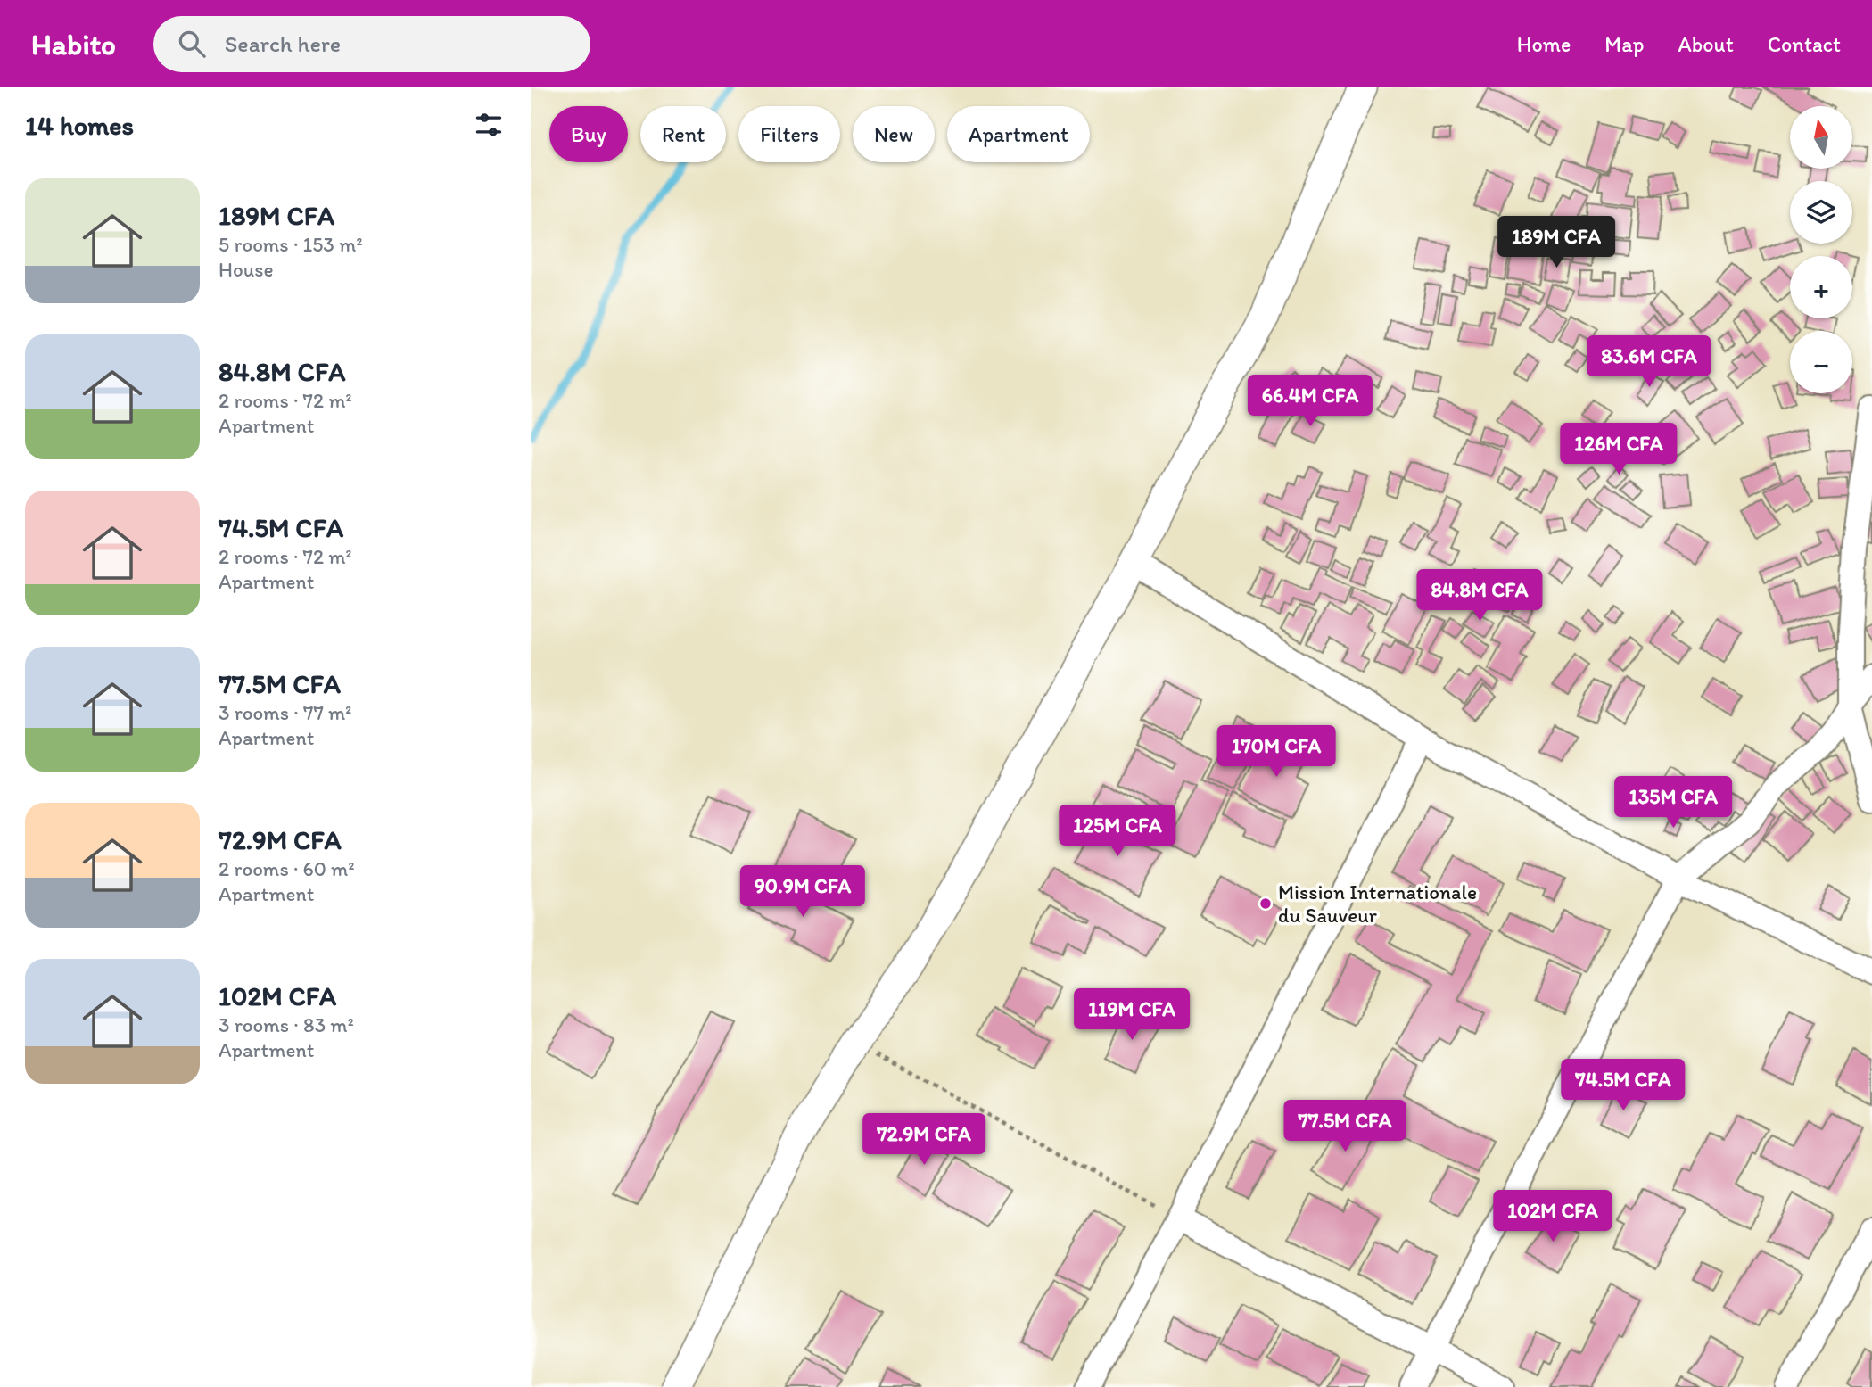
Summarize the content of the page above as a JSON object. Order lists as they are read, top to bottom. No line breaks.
{"places":["Mission Internationale du Sauveur"],"north":"top","page":{"header":"Habito","search":"Search here","nav":["Home","Map","About","Contact"],"heading":"14 homes","map_buttons":["+","−"],"chip":["Buy","Rent","Filters","New","Apartment"],"list":[{"name":"189M CFA","note":"5 rooms · 153 m² · House"},{"name":"84.8M CFA","note":"2 rooms · 72 m² · Apartment"},{"name":"74.5M CFA","note":"2 rooms · 72 m² · Apartment"},{"name":"77.5M CFA","note":"3 rooms · 77 m² · Apartment"},{"name":"72.9M CFA","note":"2 rooms · 60 m² · Apartment"},{"name":"102M CFA","note":"3 rooms · 83 m² · Apartment"}],"price":["189M CFA","83.6M CFA","66.4M CFA","126M CFA","84.8M CFA","170M CFA","135M CFA","125M CFA","90.9M CFA","119M CFA","74.5M CFA","77.5M CFA","72.9M CFA","102M CFA"]}}
